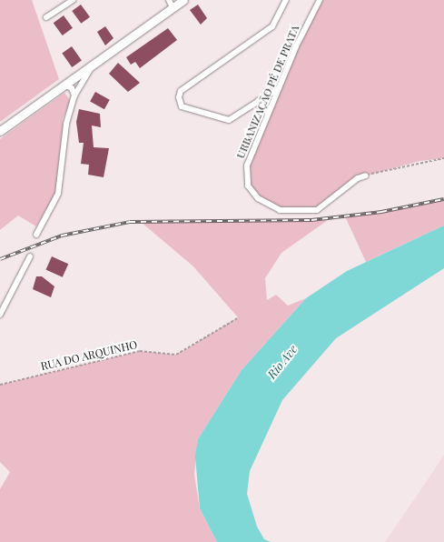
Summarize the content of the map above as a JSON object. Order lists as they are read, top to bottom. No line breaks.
{"streets":{"street":["URBANIZAÇÃO PÉ DE PRATA"],"path":["RUA DO ARQUINHO"]},"water":["Rio Ave"]}
